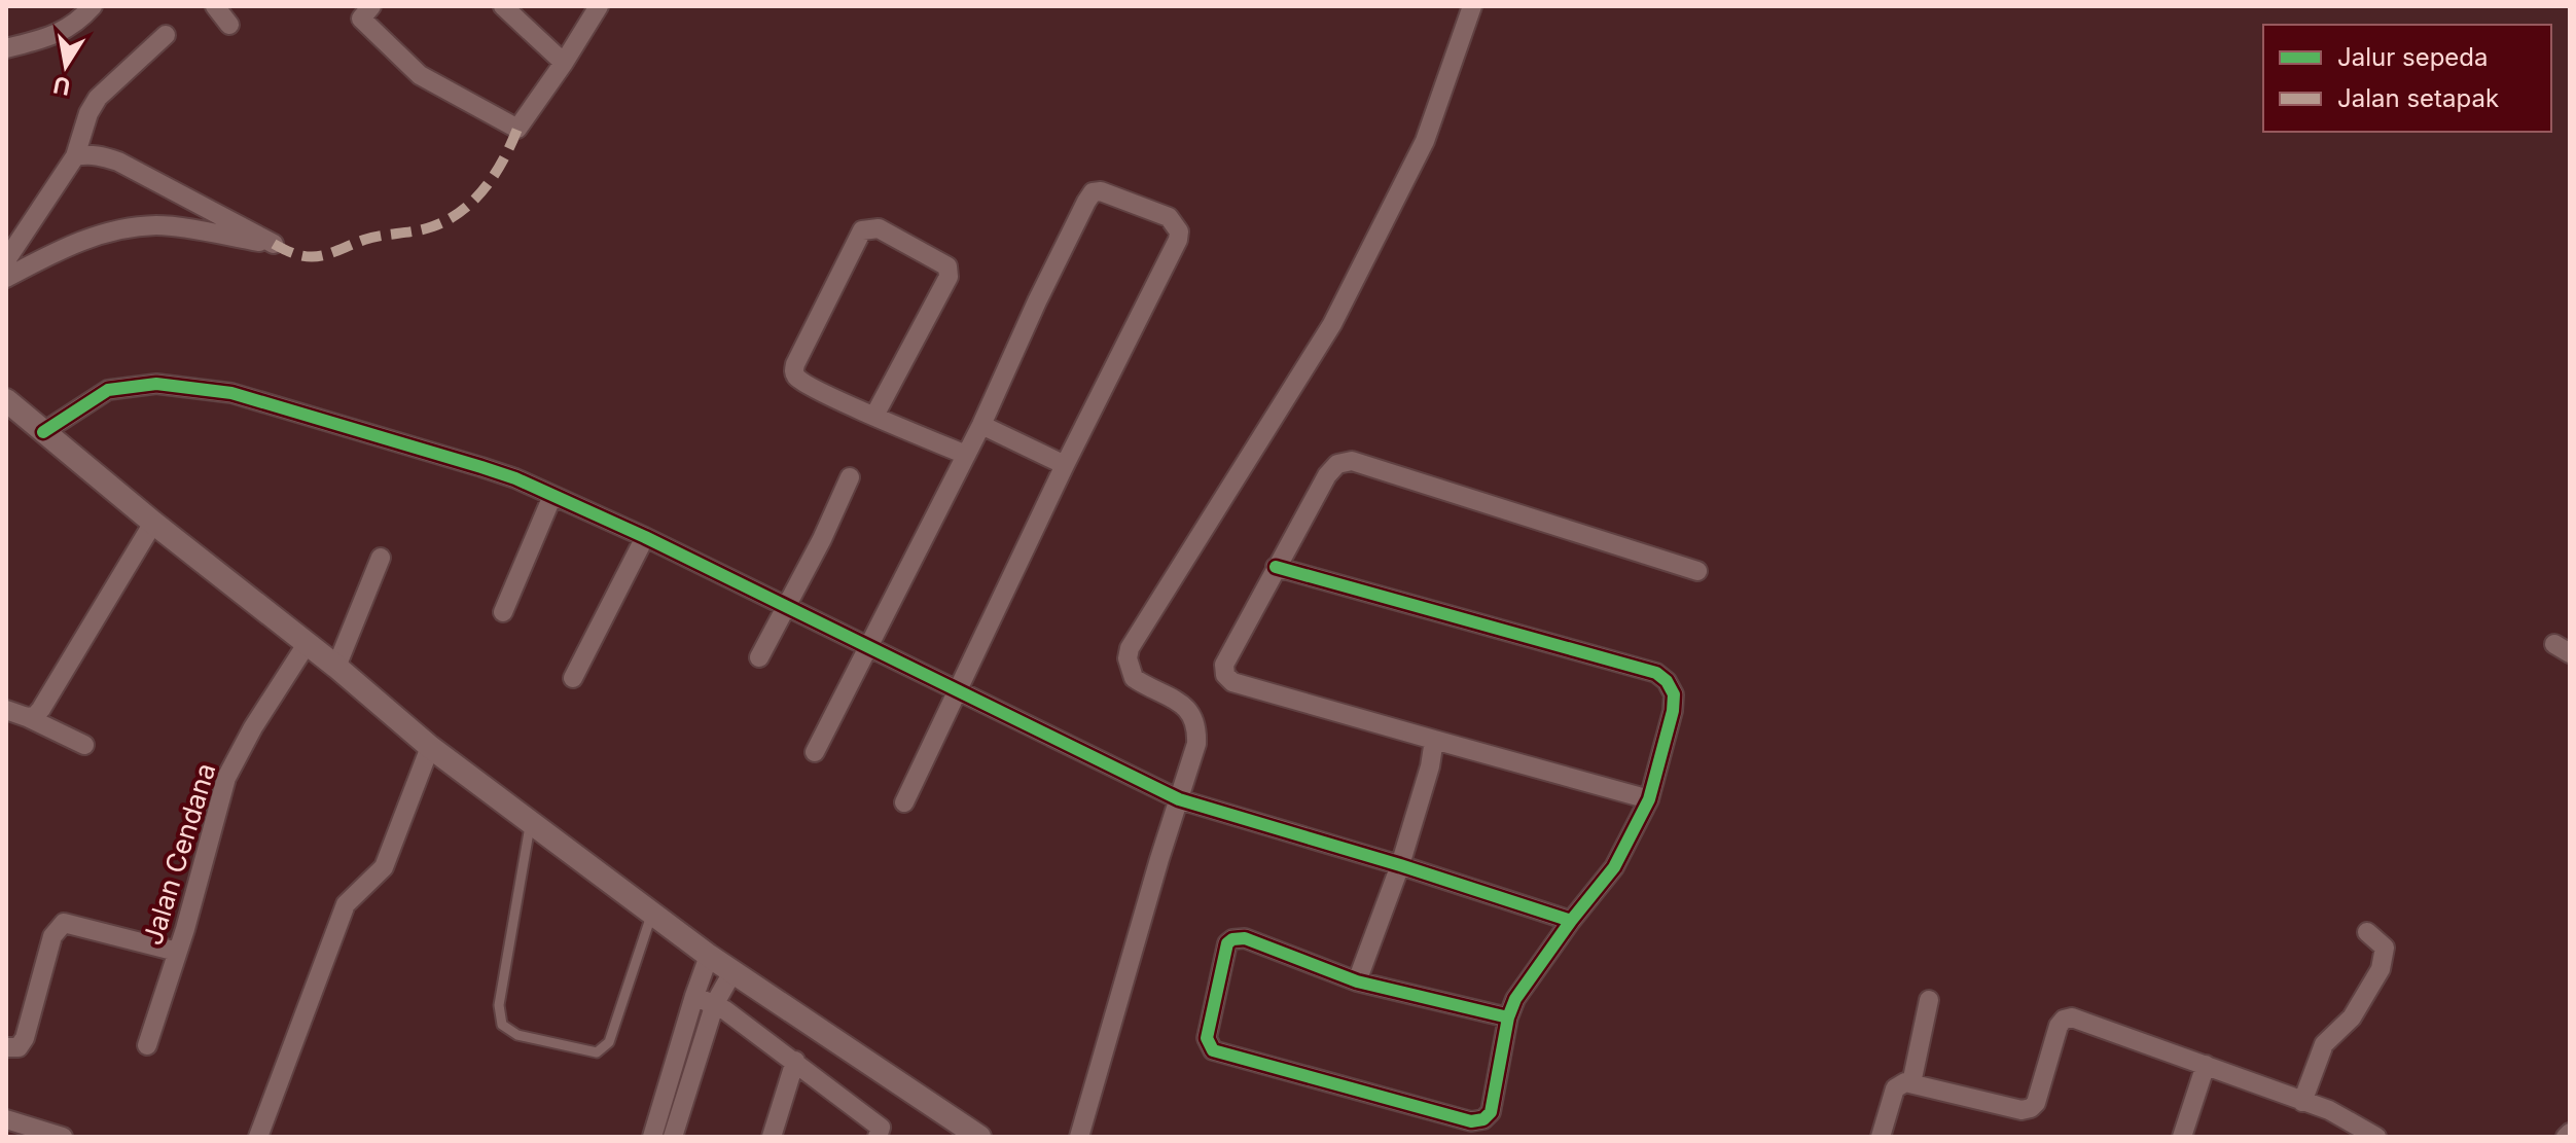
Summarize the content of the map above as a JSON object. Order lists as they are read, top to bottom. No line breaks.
{"streets":{"street":["Jalan Cendana"]},"legend":["Jalur sepeda","Jalan setapak"],"north":"bottom"}
